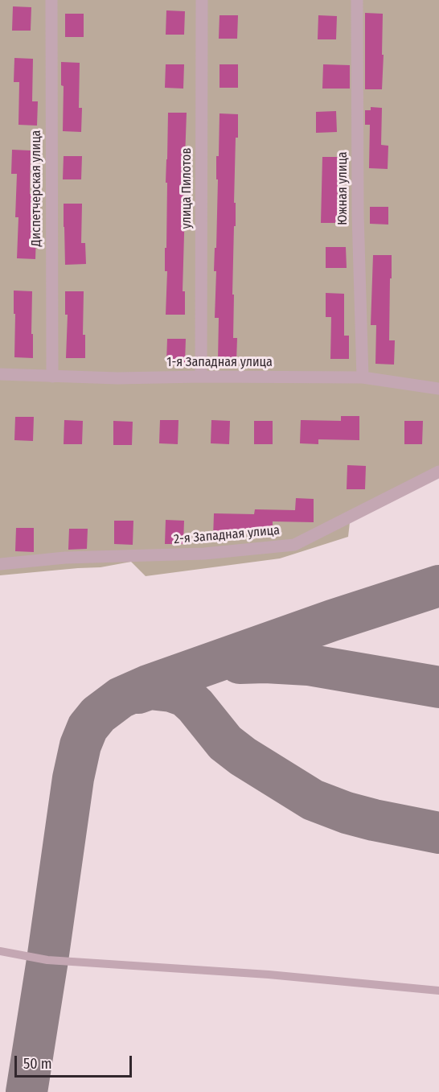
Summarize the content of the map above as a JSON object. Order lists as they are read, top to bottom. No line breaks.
{"streets":{"street":["Диспетчерская улица","улица Пилотов","Южная улица","1-я Западная улица","2-я Западная улица"]},"crossings":[["Диспетчерская улица","1-я Западная улица"],["улица Пилотов","1-я Западная улица"],["Южная улица","1-я Западная улица"]],"scale_bar":"50 m"}
